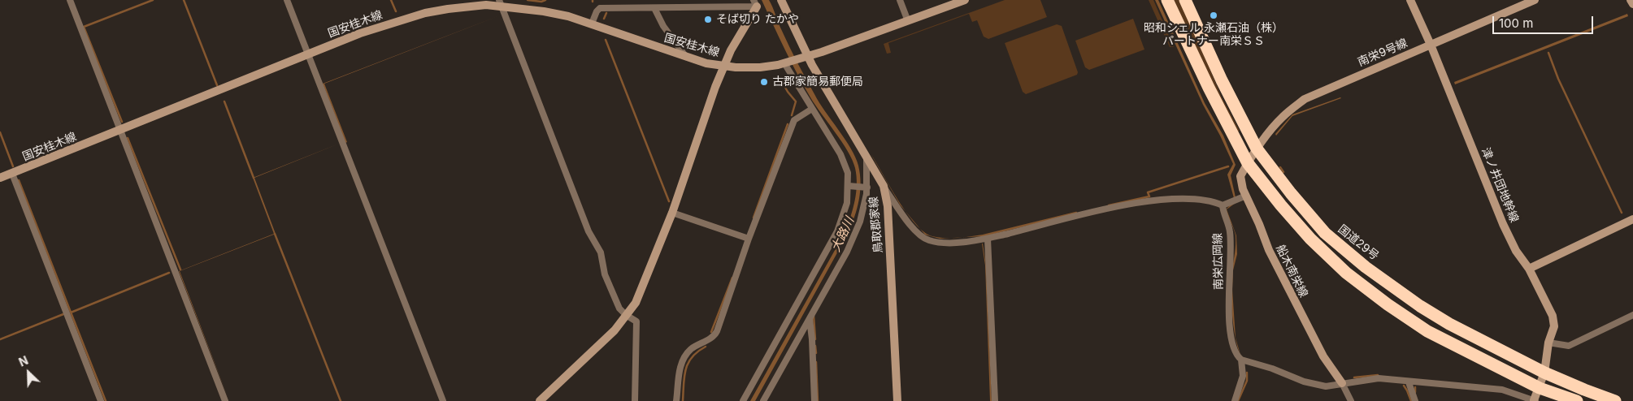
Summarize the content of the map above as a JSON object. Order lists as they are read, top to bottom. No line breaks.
{"streets":{"highway":["国道29号"],"street":["国安桂木線","南栄9号線","津ノ井団地幹線","鳥取郡家線","南栄広岡線","船木南栄線"]},"crossings":[["国安桂木線","鳥取郡家線"],["南栄9号線","津ノ井団地幹線"],["南栄9号線","国道29号"],["南栄9号線","船木南栄線"],["津ノ井団地幹線","国道29号"]],"water":["大路川"],"places":["昭和シェル 永瀬石油（株） パートナー南栄ＳＳ","そば切り たかや","古郡家簡易郵便局"],"scale_bar":"100 m","north":"top left"}
